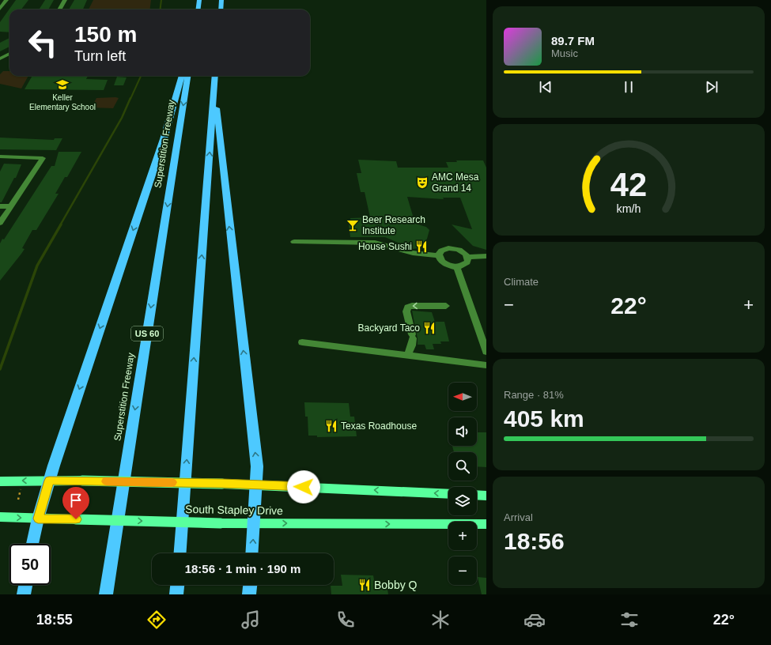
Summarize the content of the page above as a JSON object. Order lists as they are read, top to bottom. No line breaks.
{"streets":{"highway":["Superstition Freeway","US 60"],"main road":["South Stapley Drive"]},"places":{"school or university":["Keller Elementary School"],"theatre":["AMC Mesa Grand 14"],"bar":["Beer Research Institute"],"restaurant":["House Sushi","Backyard Taco","Texas Roadhouse","Bobby Q"]},"north":"left","page":{"turn":["150 m","Turn left"],"song":["89.7 FM","Music"],"tile":["Climate",["Range · 81%","405 km"],["Arrival","18:56"]],"heat":["−","22°","+"],"map_buttons":["+","−"],"limit":"50","trip":"18:56 · 1 min · 190 m","tabs":["18:55","22°"],"gauge":["42","km/h"]}}
